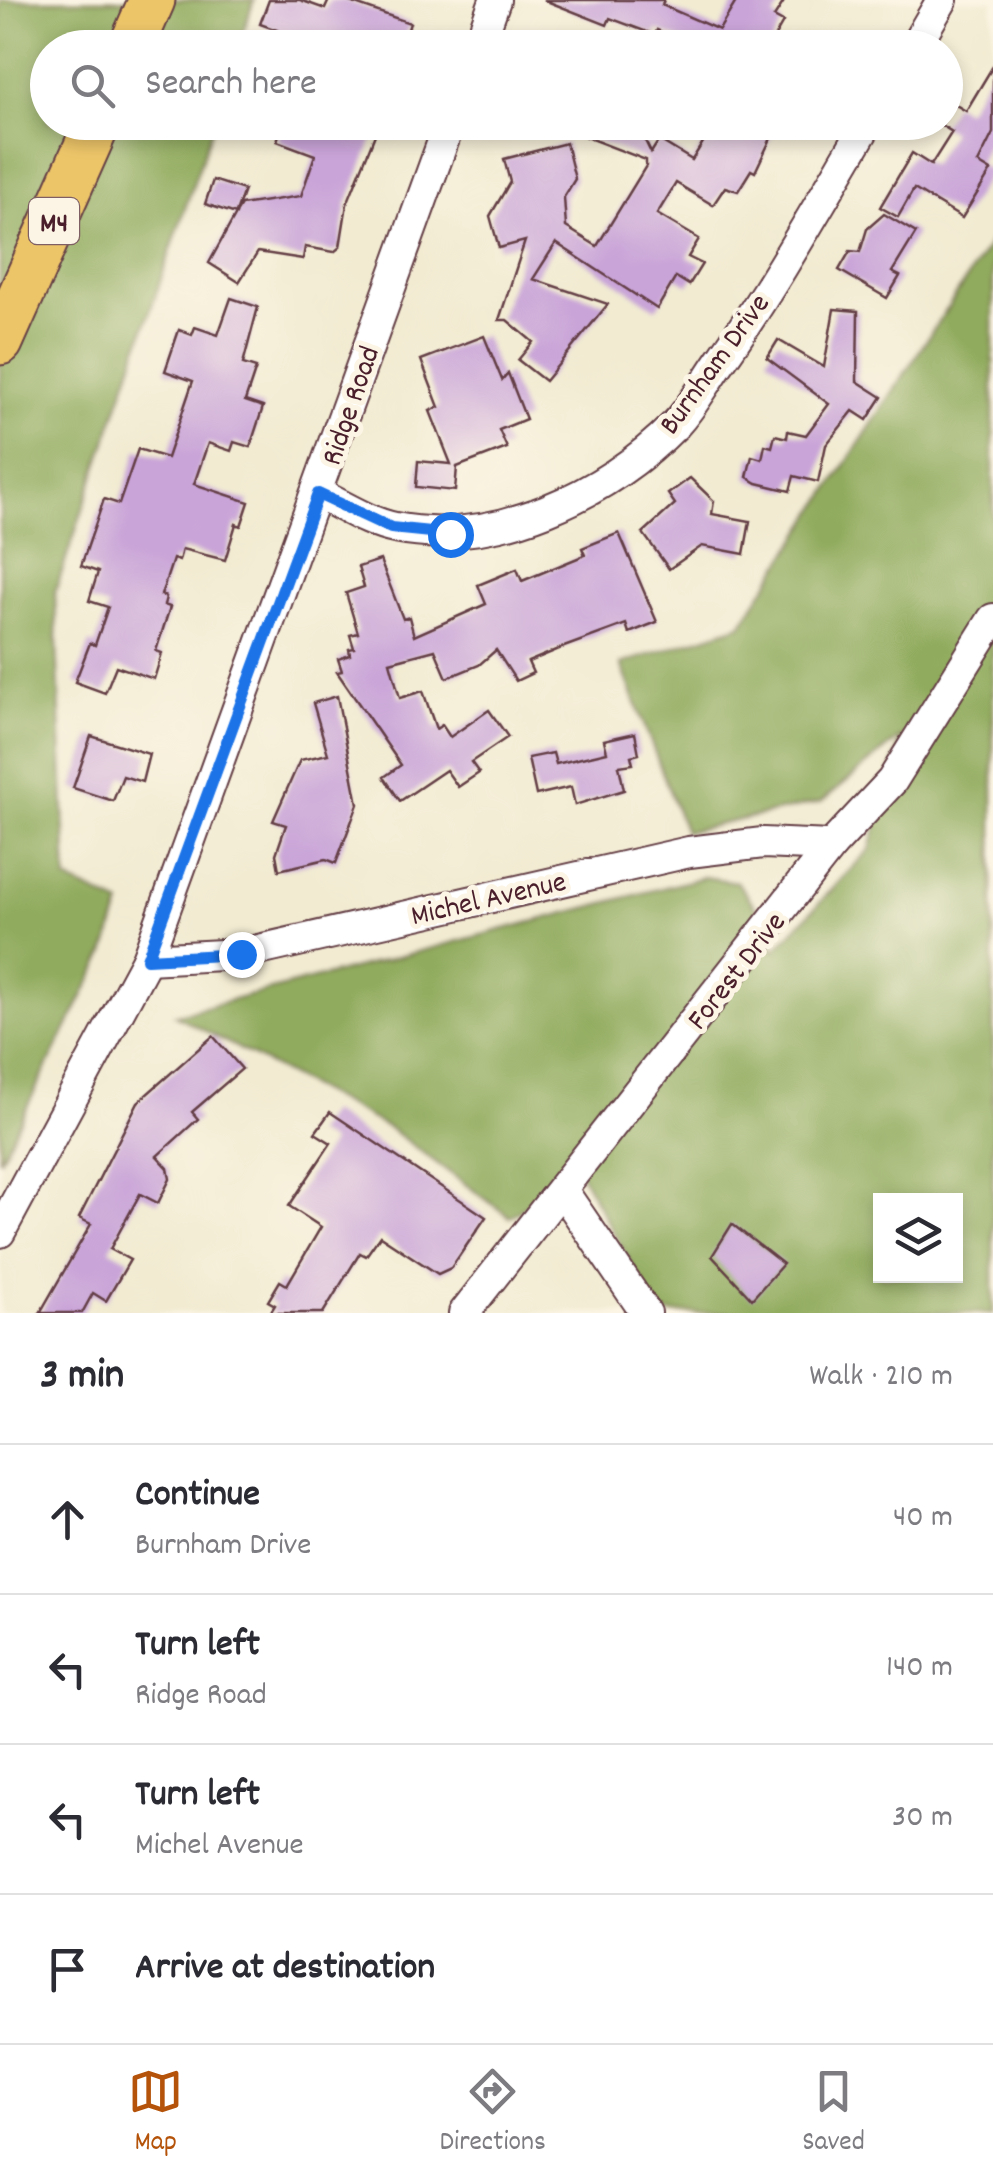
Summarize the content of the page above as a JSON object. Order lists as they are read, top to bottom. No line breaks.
{"streets":{"highway":["M4"],"street":["Burnham Drive","Ridge Road","Michel Avenue","Forest Drive"]},"crossings":[["Burnham Drive","Ridge Road"],["Ridge Road","Michel Avenue"],["Michel Avenue","Forest Drive"]],"page":{"search":"Search here","heading":["3 min","Walk · 210 m"],"list":[["Continue","Burnham Drive","40 m"],["Turn left","Ridge Road","140 m"],["Turn left","Michel Avenue","30 m"],"Arrive at destination"],"nav":["Map","Directions","Saved"]}}
